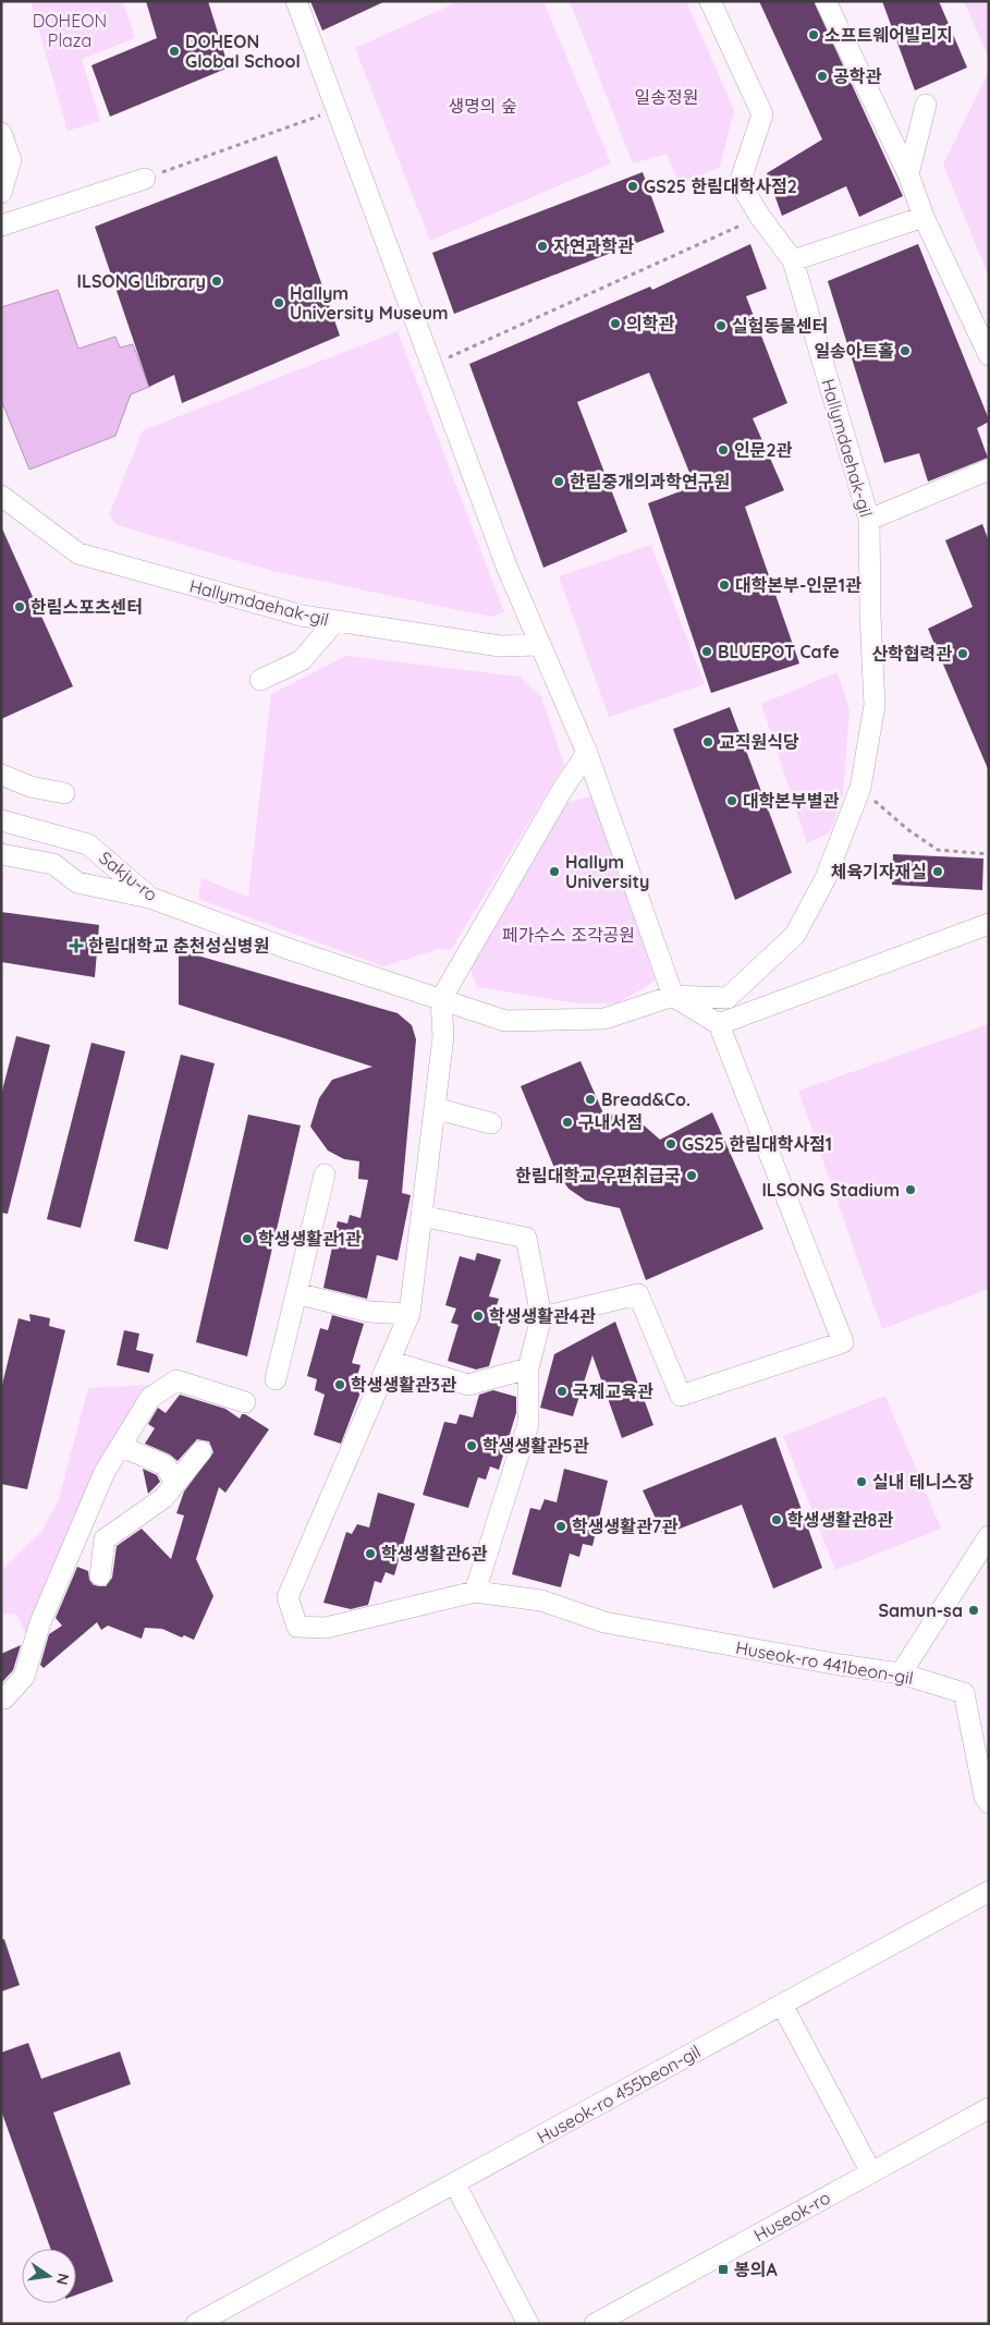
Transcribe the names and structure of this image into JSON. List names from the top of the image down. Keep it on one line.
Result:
{"streets":{"street":["Hallymdaehak-gil","Sakju-ro","Huseok-ro 441beon-gil","Huseok-ro 455beon-gil","Huseok-ro"]},"crossings":[["Hallymdaehak-gil","Sakju-ro"]],"parks":["DOHEON Plaza","일송정원","생명의 숲","페가수스 조각공원"],"places":{"other":["소프트웨어빌리지","DOHEON Global School","공학관","GS25 한림대학사점2","자연과학관","ILSONG Library","Hallym University Museum","의학관","실험동물센터","일송아트홀","인문2관","한림중개의과학연구원","대학본부-인문1관","한림스포츠센터","BLUEPOT Cafe","산학협력관","교직원식당","대학본부별관","Hallym University","체육기자재실","Bread&Co.","구내서점","GS25 한림대학사점1","한림대학교 우편취급국","ILSONG Stadium","학생생활관1관","학생생활관4관","학생생활관3관","국제교육관","학생생활관5관","실내 테니스장","학생생활관8관","학생생활관7관","학생생활관6관","Samun-sa"],"health":["한림대학교 춘천성심병원"],"transit":["봉의A"]},"north":"right"}
